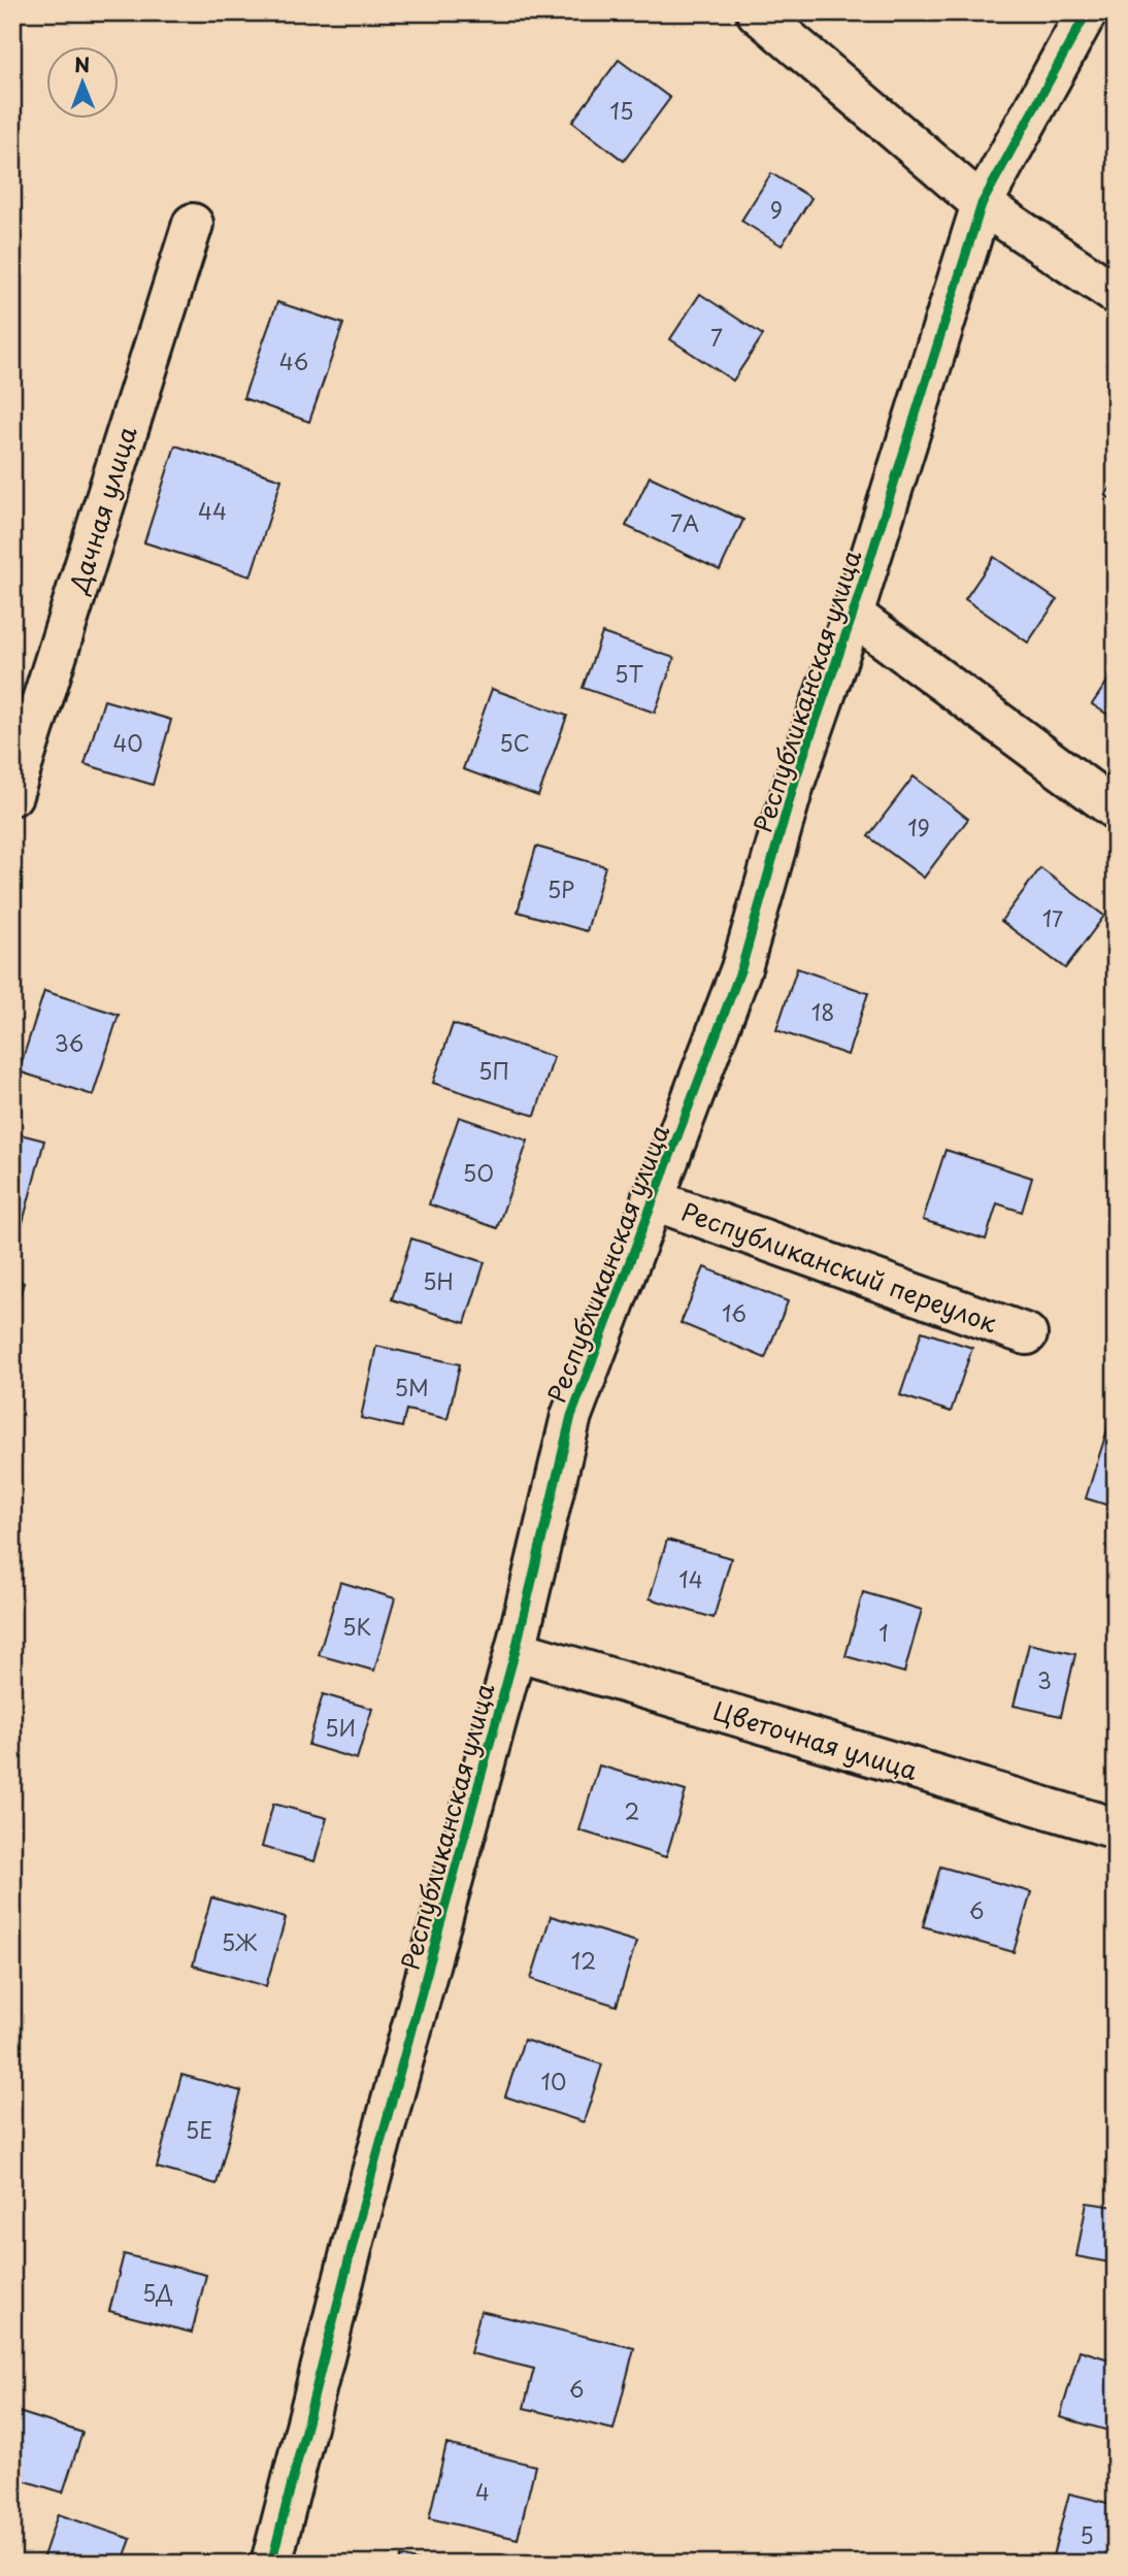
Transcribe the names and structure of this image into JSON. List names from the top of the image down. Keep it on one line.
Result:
{"streets":{"street":["Дачная улица","Республиканская улица","Республиканский переулок","Цветочная улица"]},"crossings":[["Республиканская улица","Республиканский переулок"],["Республиканская улица","Цветочная улица"]],"house_numbers":["15","9","7","46","44","7А","5Т","40","5С","19","5Р","17","18","36","5П","5О","5Н","16","5М","14","5К","1","3","5И","2","6","5Ж","12","10","5Е","5Д","6","4","5"],"north":"top"}
